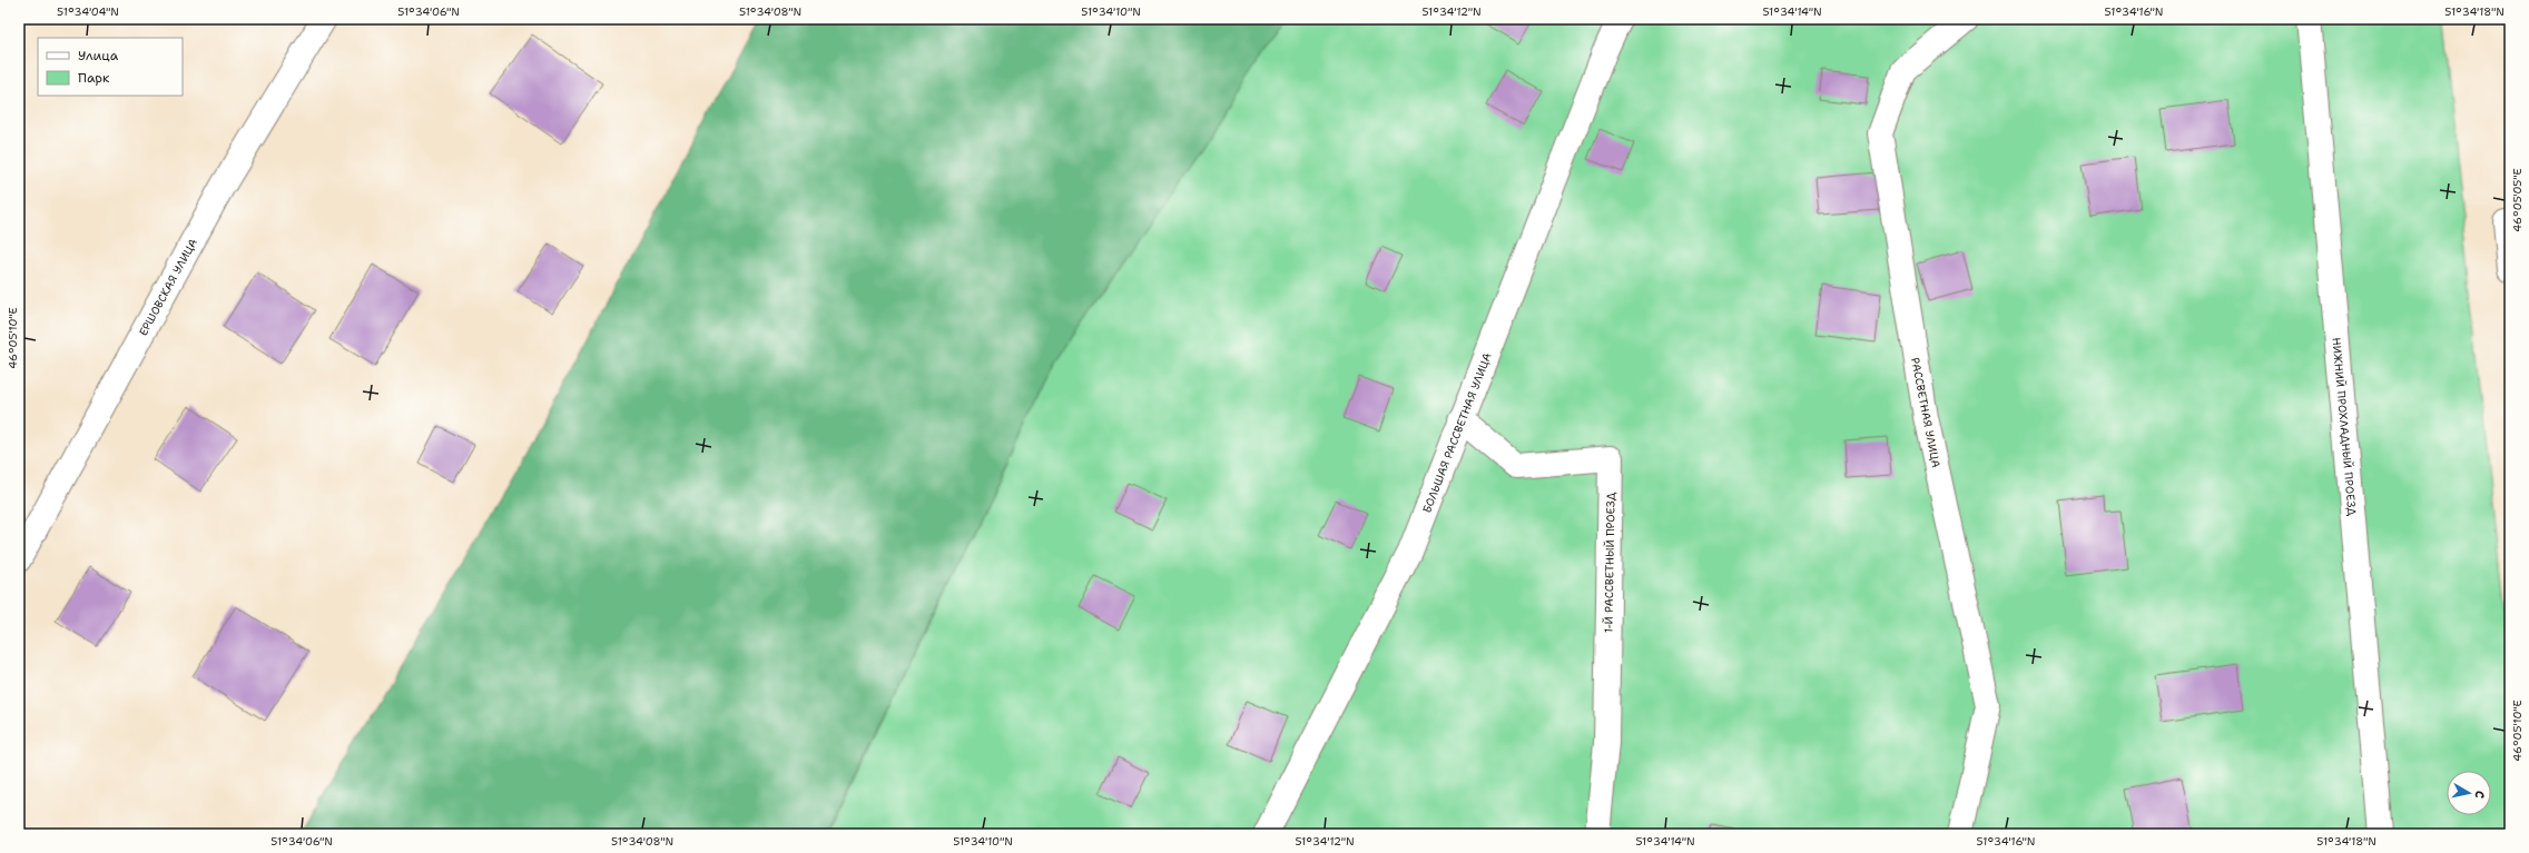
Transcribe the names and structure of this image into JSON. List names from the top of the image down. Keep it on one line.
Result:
{"streets":{"street":["ЕРШОВСКАЯ УЛИЦА","РАССВЕТНАЯ УЛИЦА","НИЖНИЙ ПРОХЛАДНЫЙ ПРОЕЗД","БОЛЬШАЯ РАССВЕТНАЯ УЛИЦА","1-Й РАССВЕТНЫЙ ПРОЕЗД"]},"crossings":[["БОЛЬШАЯ РАССВЕТНАЯ УЛИЦА","1-Й РАССВЕТНЫЙ ПРОЕЗД"]],"legend":["Улица","Парк"],"north":"right","coordinates":["51°34'04\"N","51°34'06\"N","51°34'08\"N","51°34'10\"N","51°34'12\"N","51°34'14\"N","51°34'16\"N","51°34'18\"N","46°05'05\"E","46°05'10\"E"]}
